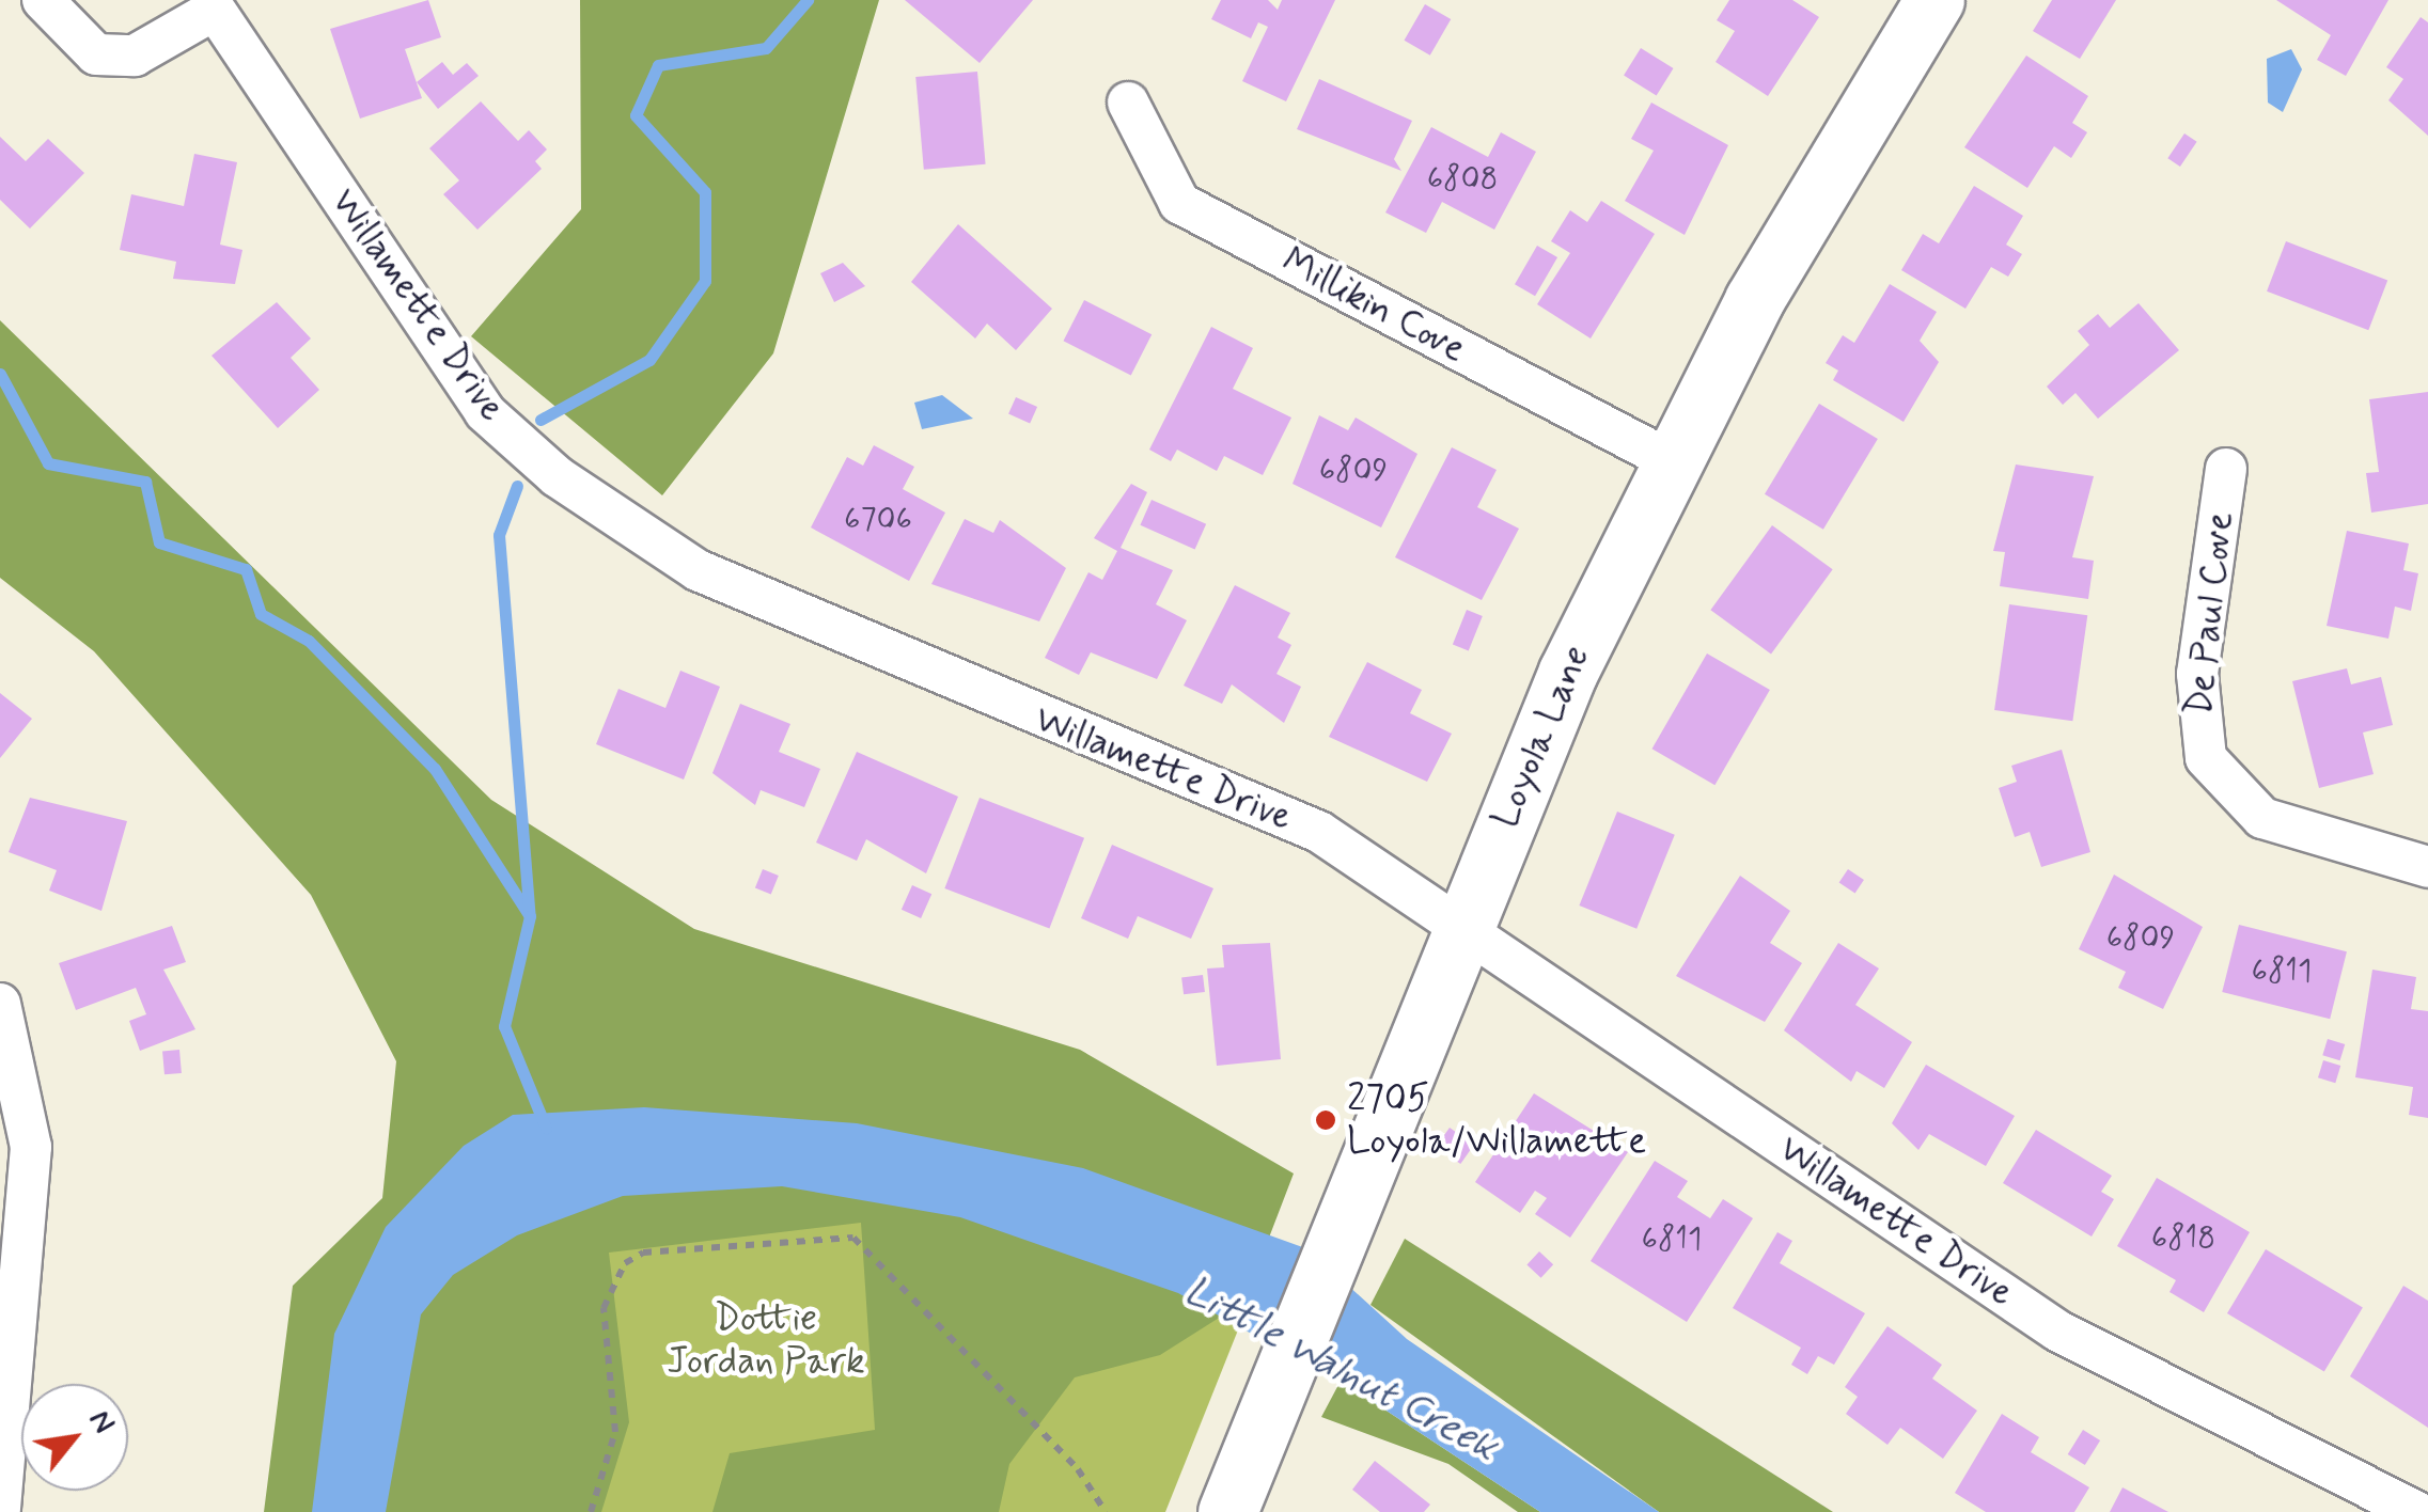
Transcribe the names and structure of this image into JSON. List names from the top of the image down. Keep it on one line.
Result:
{"streets":{"street":["Willamette Drive","Millikin Cove","De Paul Cove","Loyola Lane"]},"crossings":[["Willamette Drive","Loyola Lane"],["Millikin Cove","Loyola Lane"]],"water":["Little Walnut Creek"],"parks":["Dottie Jordan Park"],"places":["2705 Loyola/Willamette"],"house_numbers":["6808","6809","6706","6809","6811","6818","6811"],"north":"top right"}
